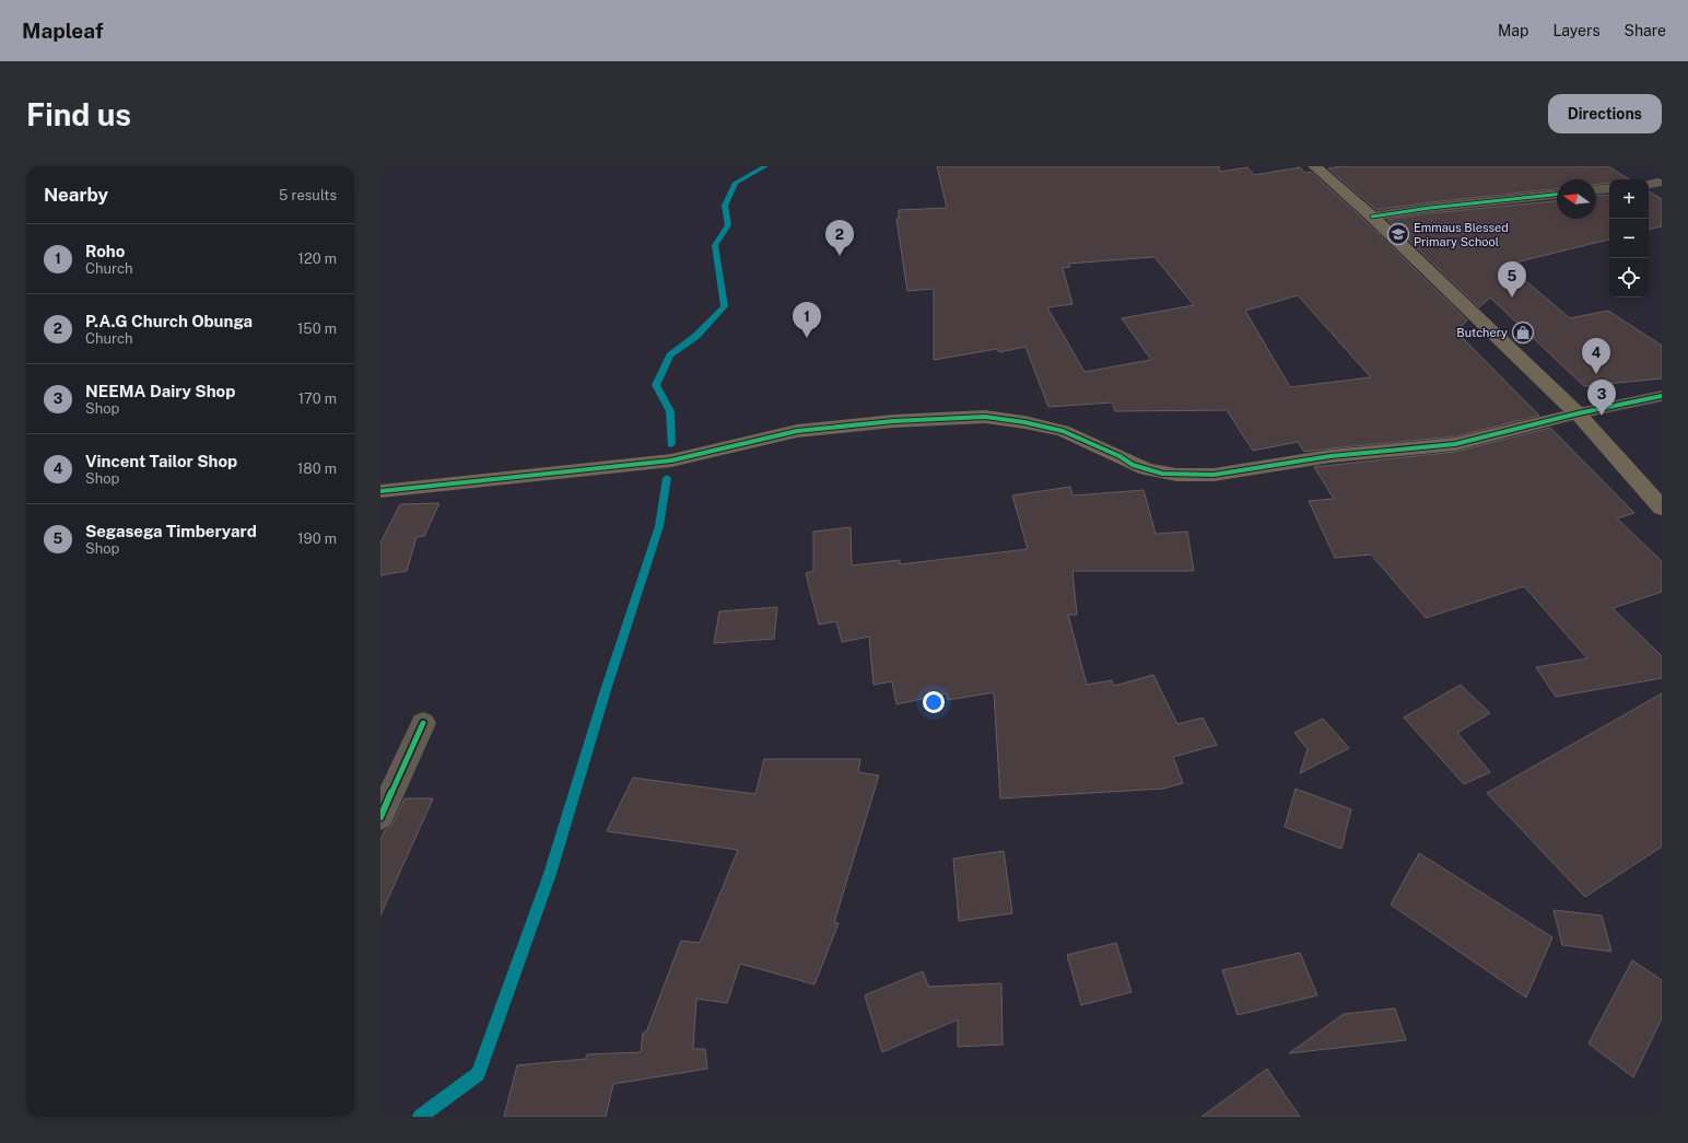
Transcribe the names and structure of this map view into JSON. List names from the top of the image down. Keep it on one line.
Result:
{"places":{"school or university":["Emmaus Blessed Primary School"],"shop":["Butchery"]},"north":"left","page":{"header":"Mapleaf","nav":["Map","Layers","Share"],"buttons":"Directions","title":"Find us","heading":["Nearby","5 results"],"map_buttons":["+","−"],"pins":["2","5","1","4","3"],"list":[{"mark":"1","name":"Roho","note":"Church","value":"120 m"},{"mark":"2","name":"P.A.G Church Obunga","note":"Church","value":"150 m"},{"mark":"3","name":"NEEMA Dairy Shop","note":"Shop","value":"170 m"},{"mark":"4","name":"Vincent Tailor Shop","note":"Shop","value":"180 m"},{"mark":"5","name":"Segasega Timberyard","note":"Shop","value":"190 m"}]}}
